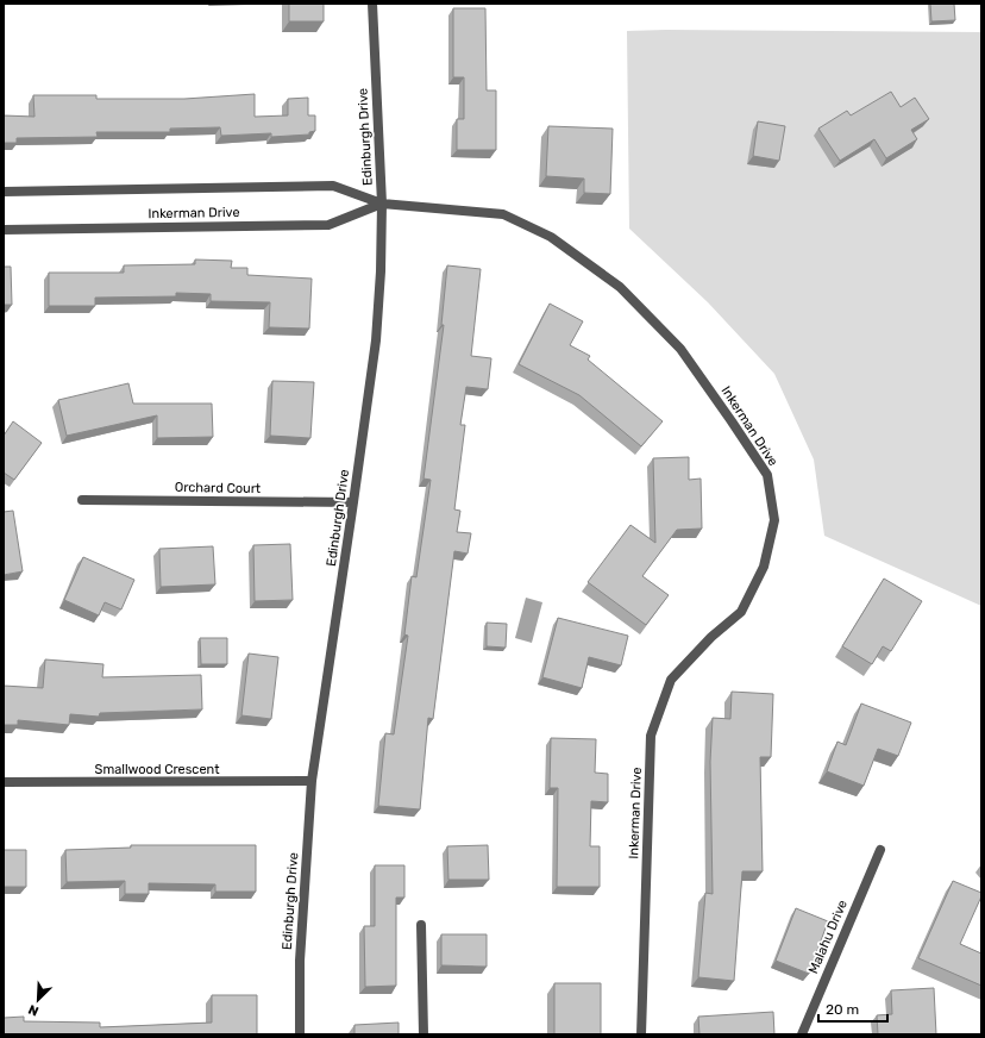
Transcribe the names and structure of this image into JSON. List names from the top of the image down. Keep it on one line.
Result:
{"streets":{"street":["Edinburgh Drive","Inkerman Drive","Orchard Court","Smallwood Crescent","Malahu Drive"]},"crossings":[["Edinburgh Drive","Inkerman Drive"],["Edinburgh Drive","Orchard Court"],["Edinburgh Drive","Smallwood Crescent"]],"scale_bar":"20 m","north":"bottom left"}
